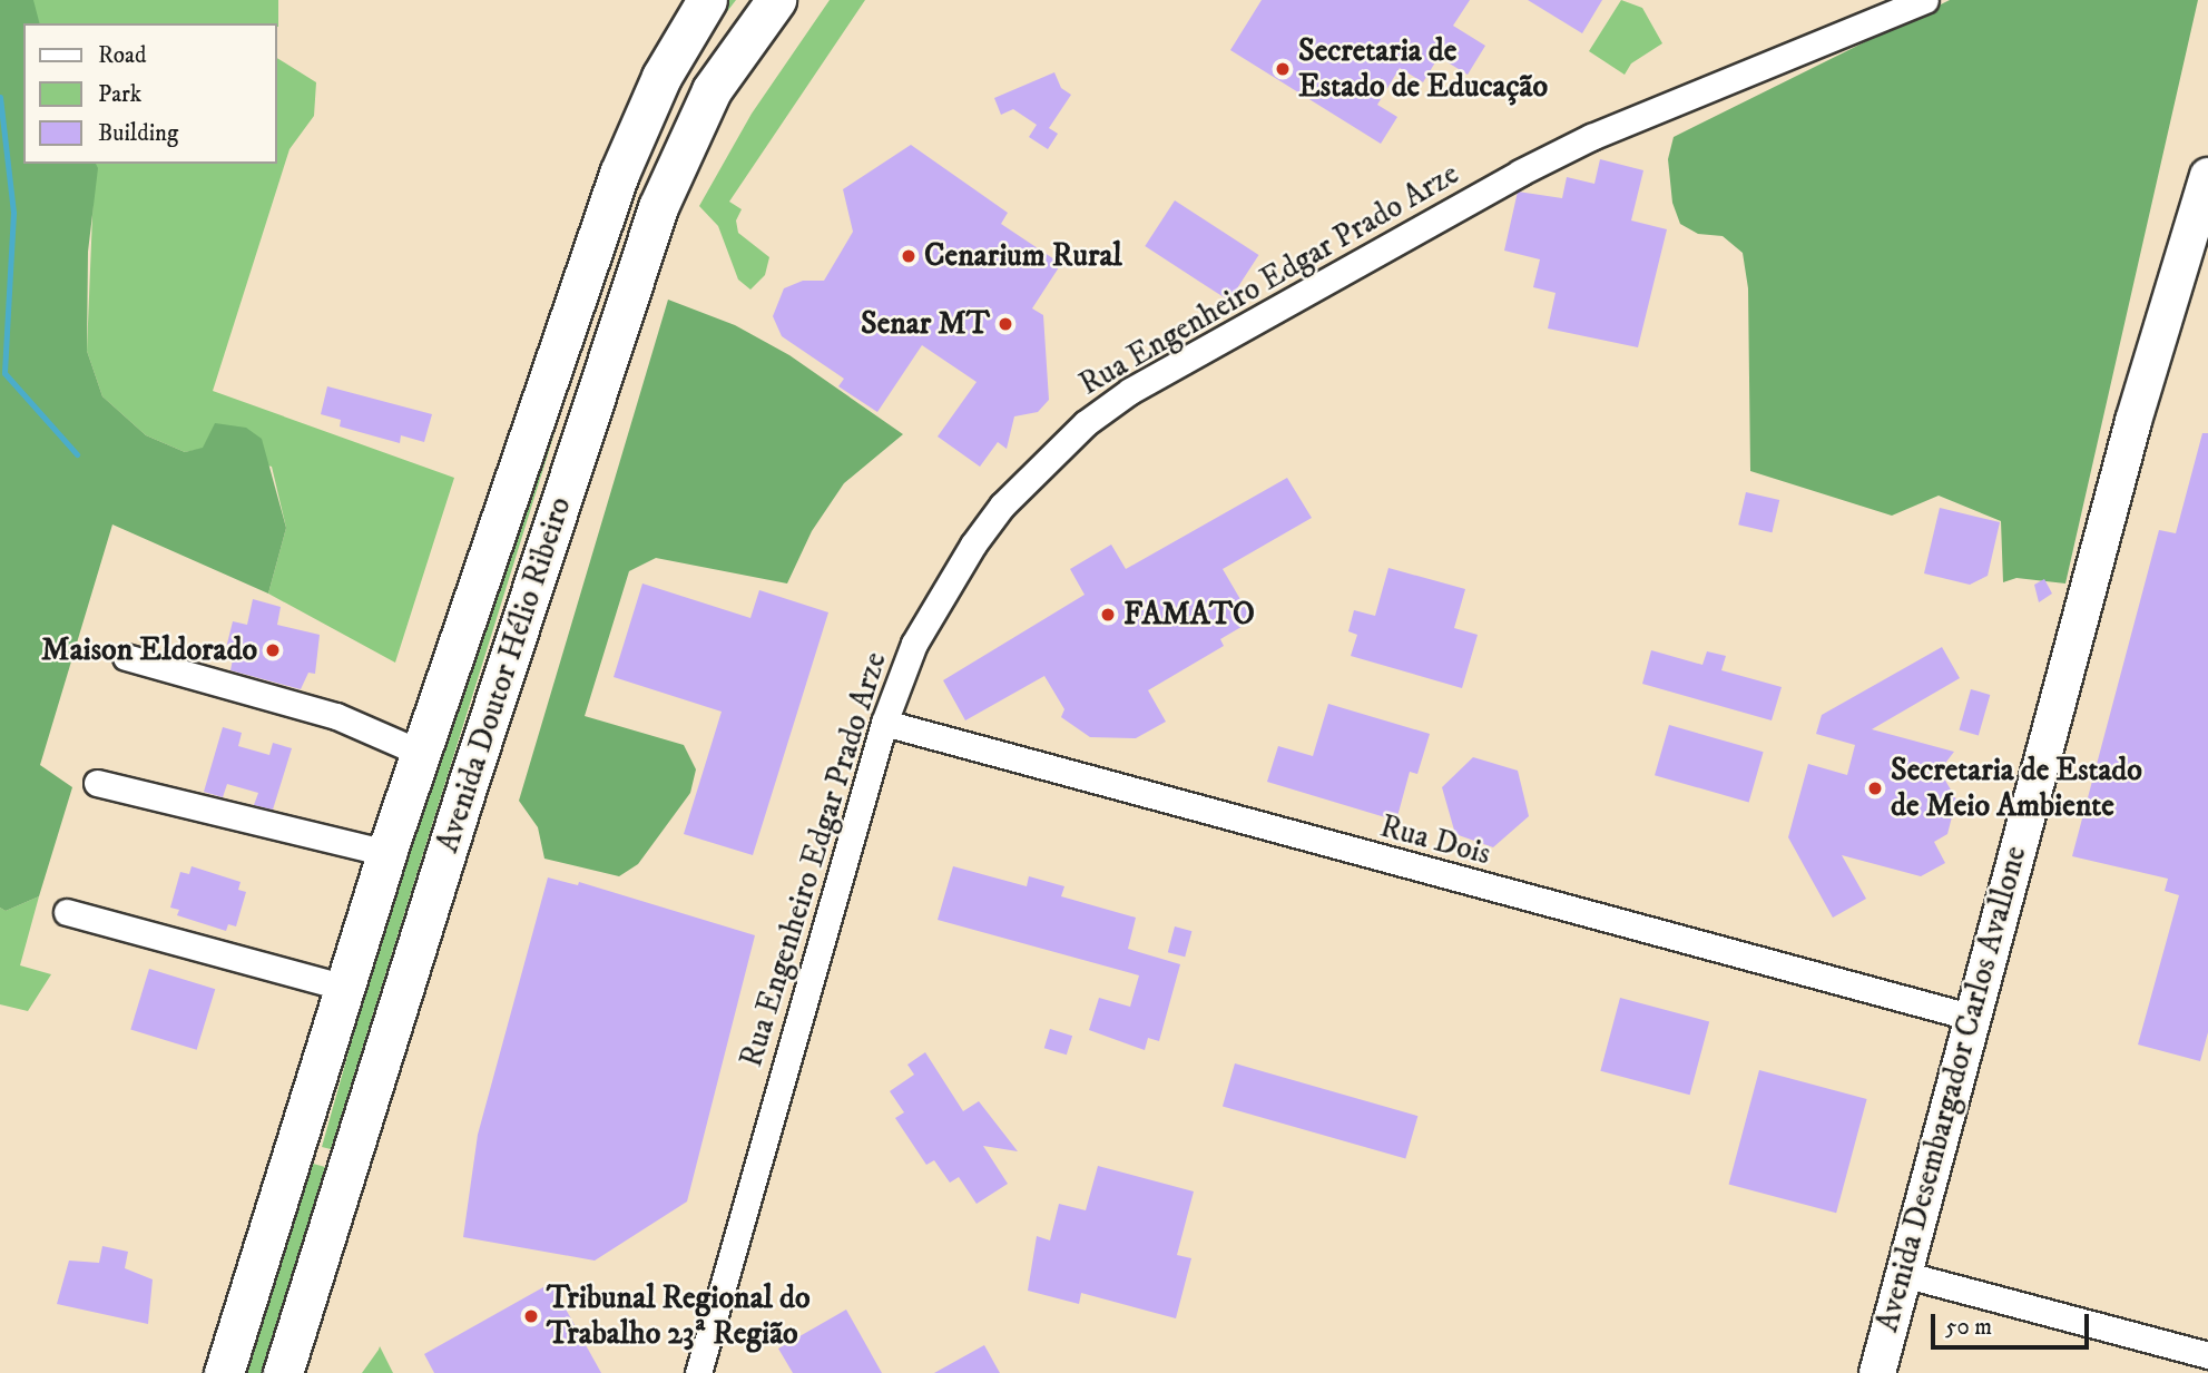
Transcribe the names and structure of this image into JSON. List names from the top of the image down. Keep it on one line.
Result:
{"streets":{"main road":["Avenida Doutor Hélio Ribeiro"],"street":["Rua Engenheiro Edgar Prado Arze","Rua Dois","Avenida Desembargador Carlos Avallone"]},"crossings":[["Rua Engenheiro Edgar Prado Arze","Rua Dois"],["Rua Dois","Avenida Desembargador Carlos Avallone"]],"places":["Secretaria de Estado de Educação","Cenarium Rural","Senar MT","FAMATO","Maison Eldorado","Secretaria de Estado de Meio Ambiente","Tribunal Regional do Trabalho 23ª Região"],"legend":["Road","Park","Building"],"scale_bar":"50 m"}
